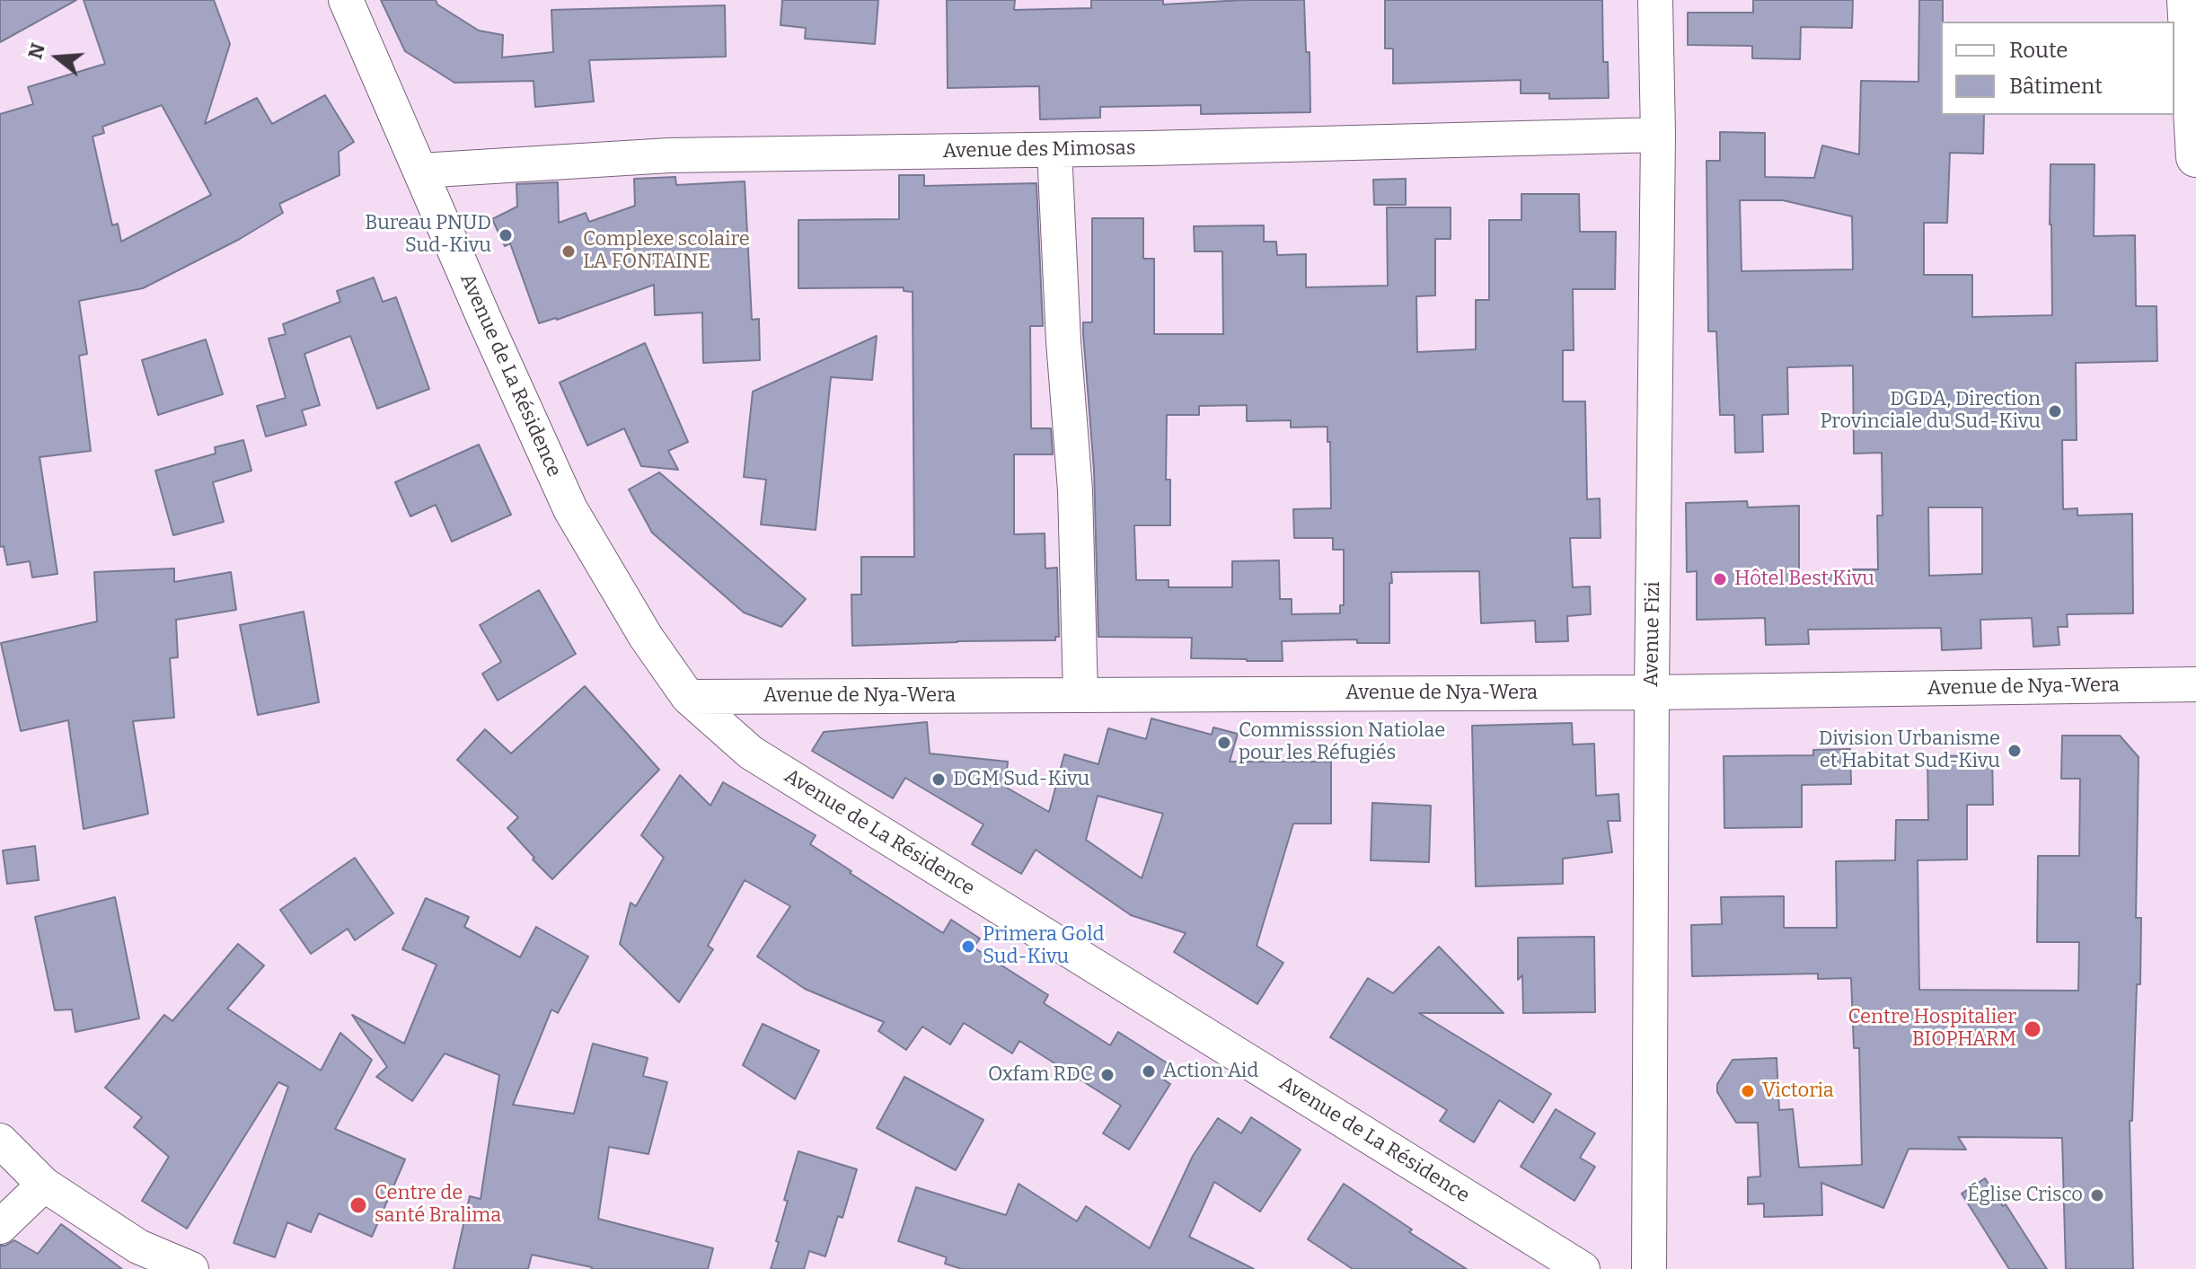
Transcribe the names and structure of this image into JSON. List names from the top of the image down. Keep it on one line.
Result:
{"streets":{"street":["Avenue des Mimosas","Avenue de La Résidence","Avenue Fizi","Avenue de Nya-Wera"]},"crossings":[["Avenue des Mimosas","Avenue de La Résidence"],["Avenue des Mimosas","Avenue Fizi"],["Avenue de La Résidence","Avenue de Nya-Wera"],["Avenue Fizi","Avenue de Nya-Wera"]],"places":["Bureau PNUD Sud-Kivu","Complexe scolaire LA FONTAINE","DGDA, Direction Provinciale du Sud-Kivu","Hôtel Best Kivu","Commisssion Natiolae pour les Réfugiés","Division Urbanisme et Habitat Sud-Kivu","DGM Sud-Kivu","Primera Gold Sud-Kivu","Centre Hospitalier BIOPHARM","Action Aid","Oxfam RDC","Victoria","Église Crisco","Centre de santé Bralima"],"legend":["Route","Bâtiment"],"north":"left"}
